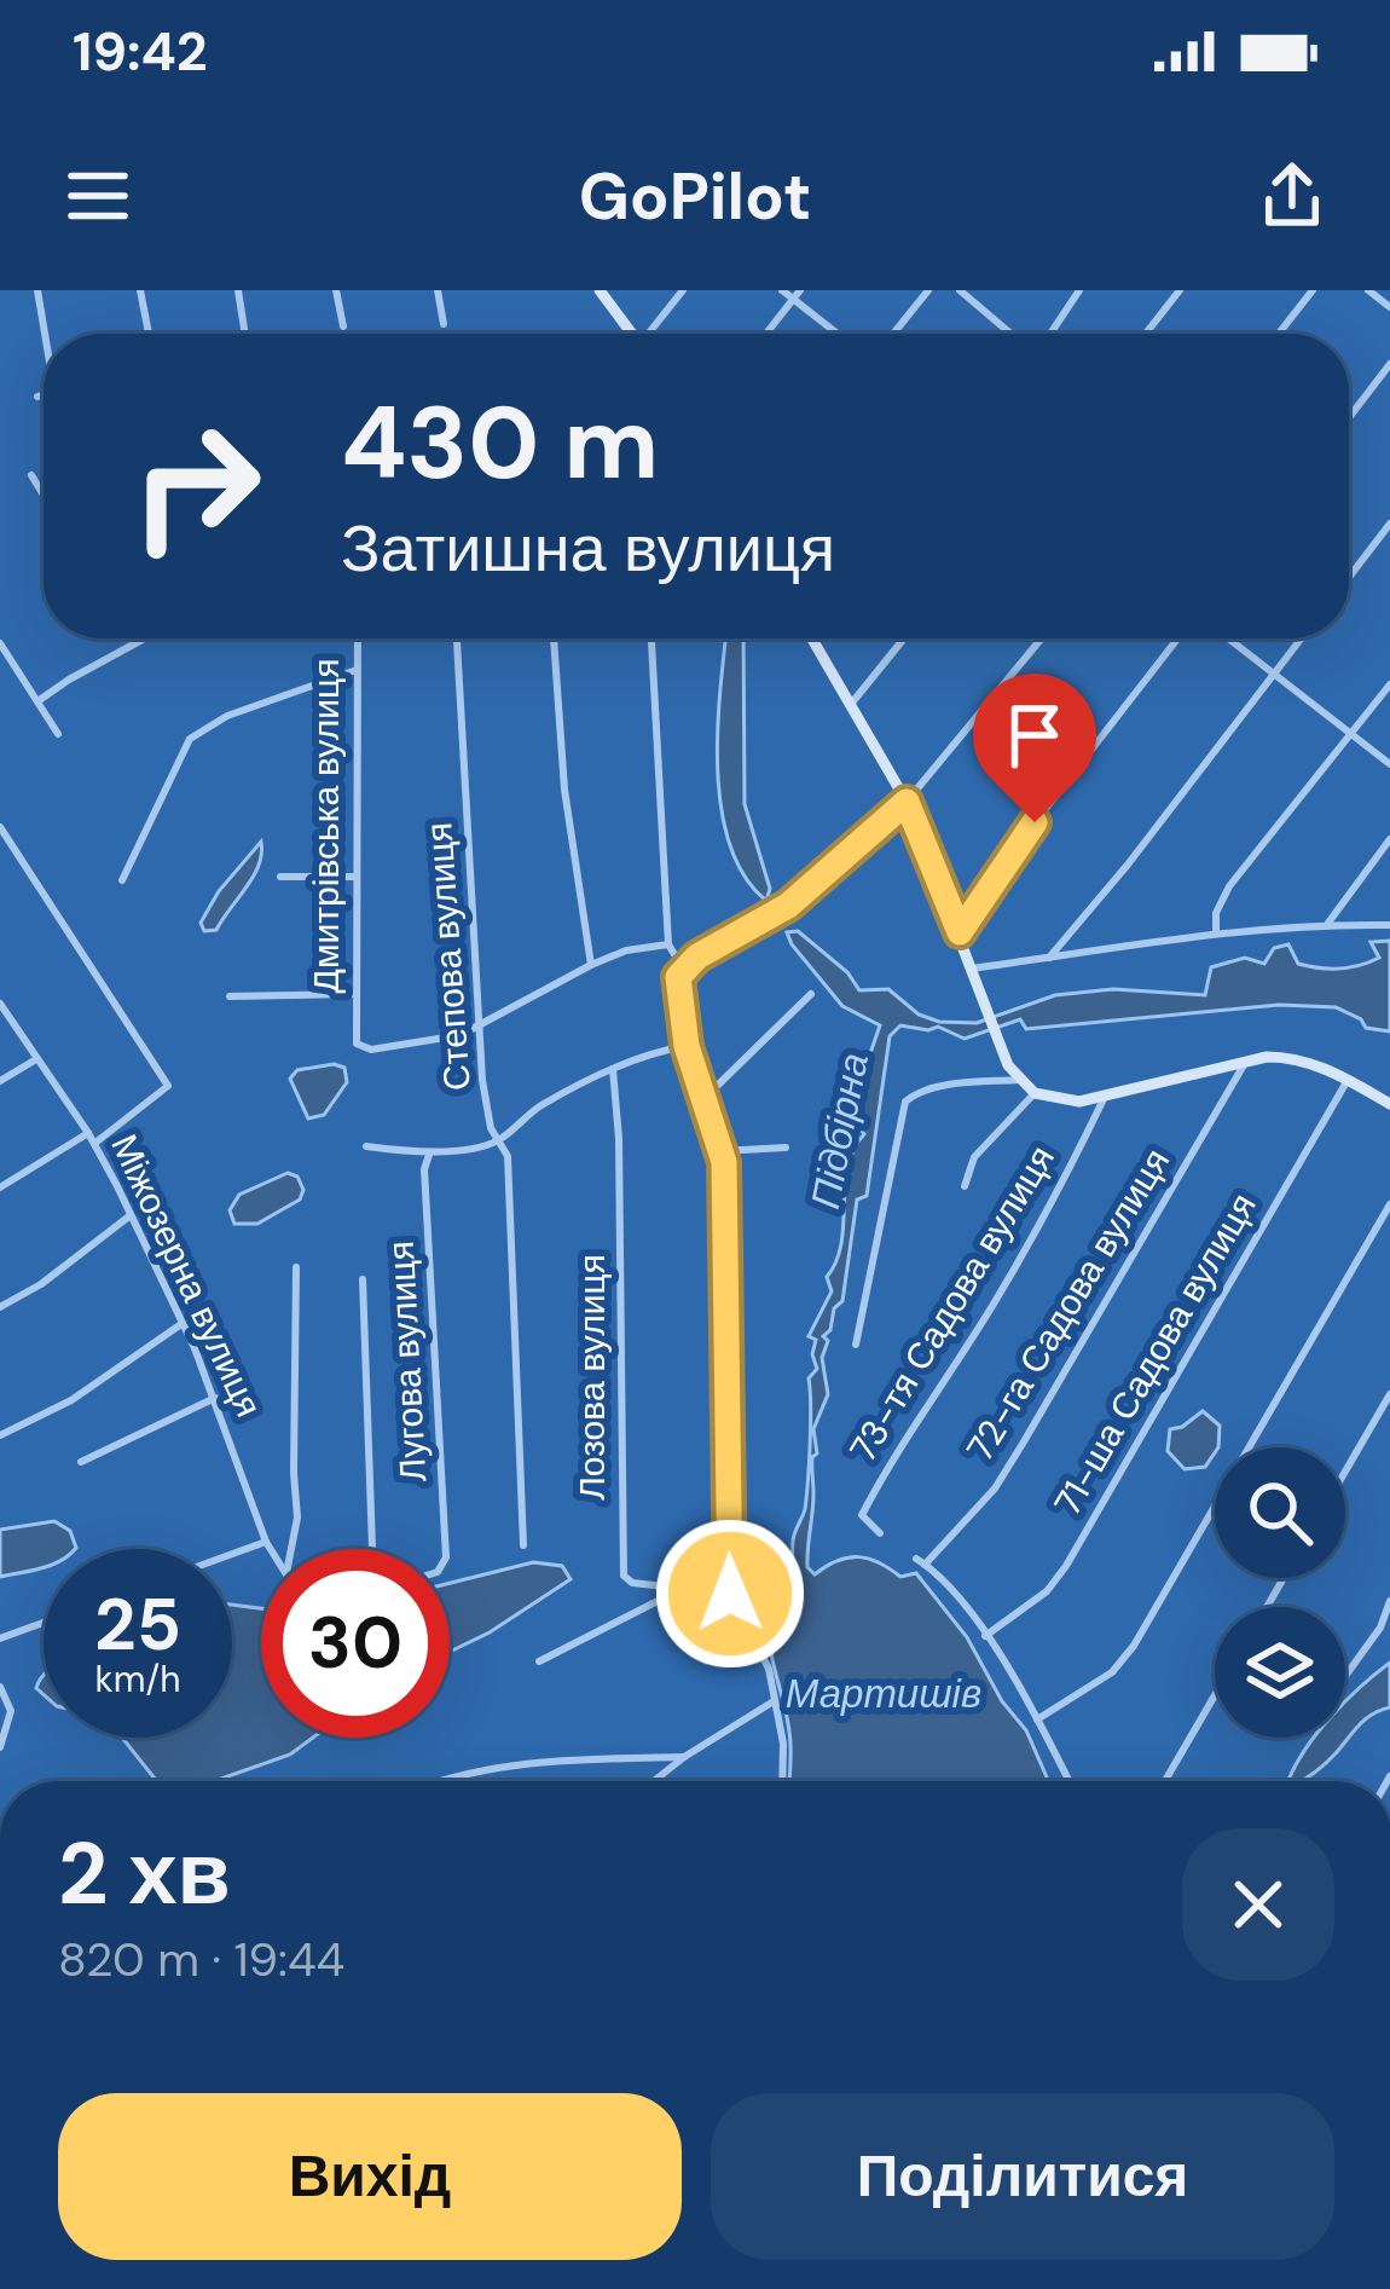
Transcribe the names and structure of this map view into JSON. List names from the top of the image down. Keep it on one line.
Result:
{"streets":{"street":["Дмитрівська вулиця","Степова вулиця","Міжозерна вулиця","73-тя Садова вулиця","72-га Садова вулиця","71-ша Садова вулиця","Лугова вулиця","Лозова вулиця"]},"crossings":[["Дмитрівська вулиця","Степова вулиця"],["72-га Садова вулиця","71-ша Садова вулиця"]],"water":["Підбірна","Мартишів"],"page":{"status":"19:42","header":"GoPilot","turn":["430 m","Затишна вулиця"],"speed":"25 km/h","limit":"30","heading":["2 хв","820 m · 19:44"],"buttons":["Вихід","Поділитися"]}}
